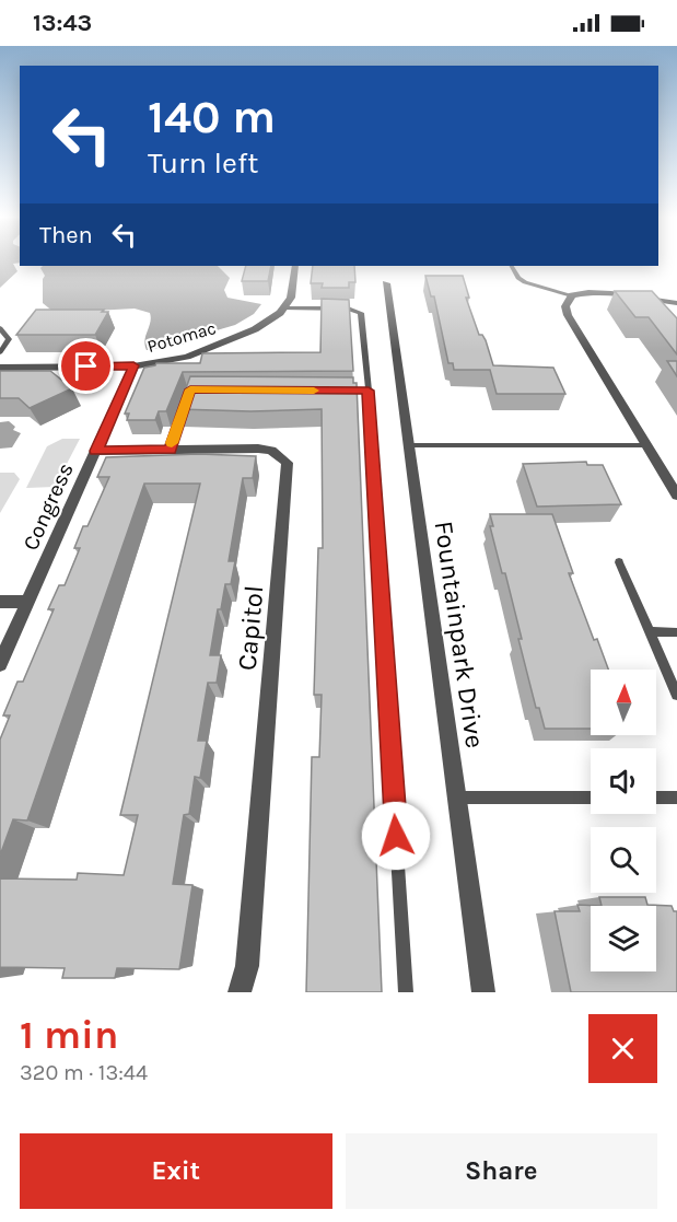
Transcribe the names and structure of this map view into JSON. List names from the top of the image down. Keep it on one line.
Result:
{"streets":{"street":["Potomac","Congress","Capitol","Fountainpark Drive"]},"crossings":[["Potomac","Congress"],["Congress","Capitol"]],"north":"top","page":{"status":"13:43","turn":["140 m","Turn left"],"then":"Then","heading":["1 min","320 m · 13:44"],"buttons":["Exit","Share"]}}
